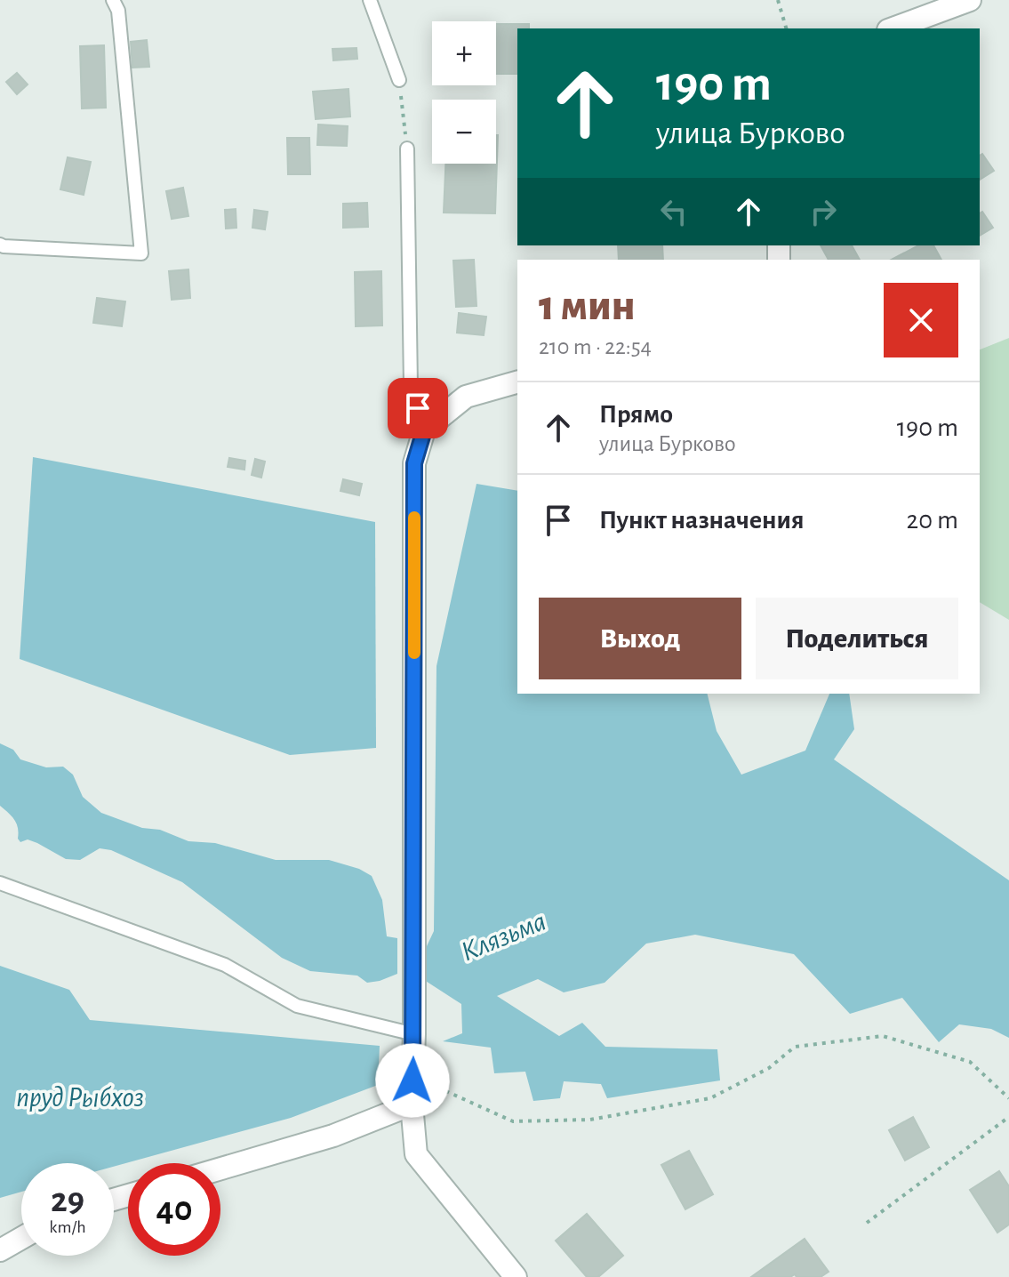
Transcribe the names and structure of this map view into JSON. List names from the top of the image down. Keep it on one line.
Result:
{"water":["Клязьма","пруд Рыбхоз"],"page":{"map_buttons":["+","−"],"turn":["190 m","улица Бурково"],"heading":["1 мин","210 m · 22:54"],"list":[{"name":"Прямо","note":"улица Бурково","value":"190 m"},{"name":"Пункт назначения","value":"20 m"}],"buttons":["Выход","Поделиться"],"speed":"29 km/h","limit":"40"}}
